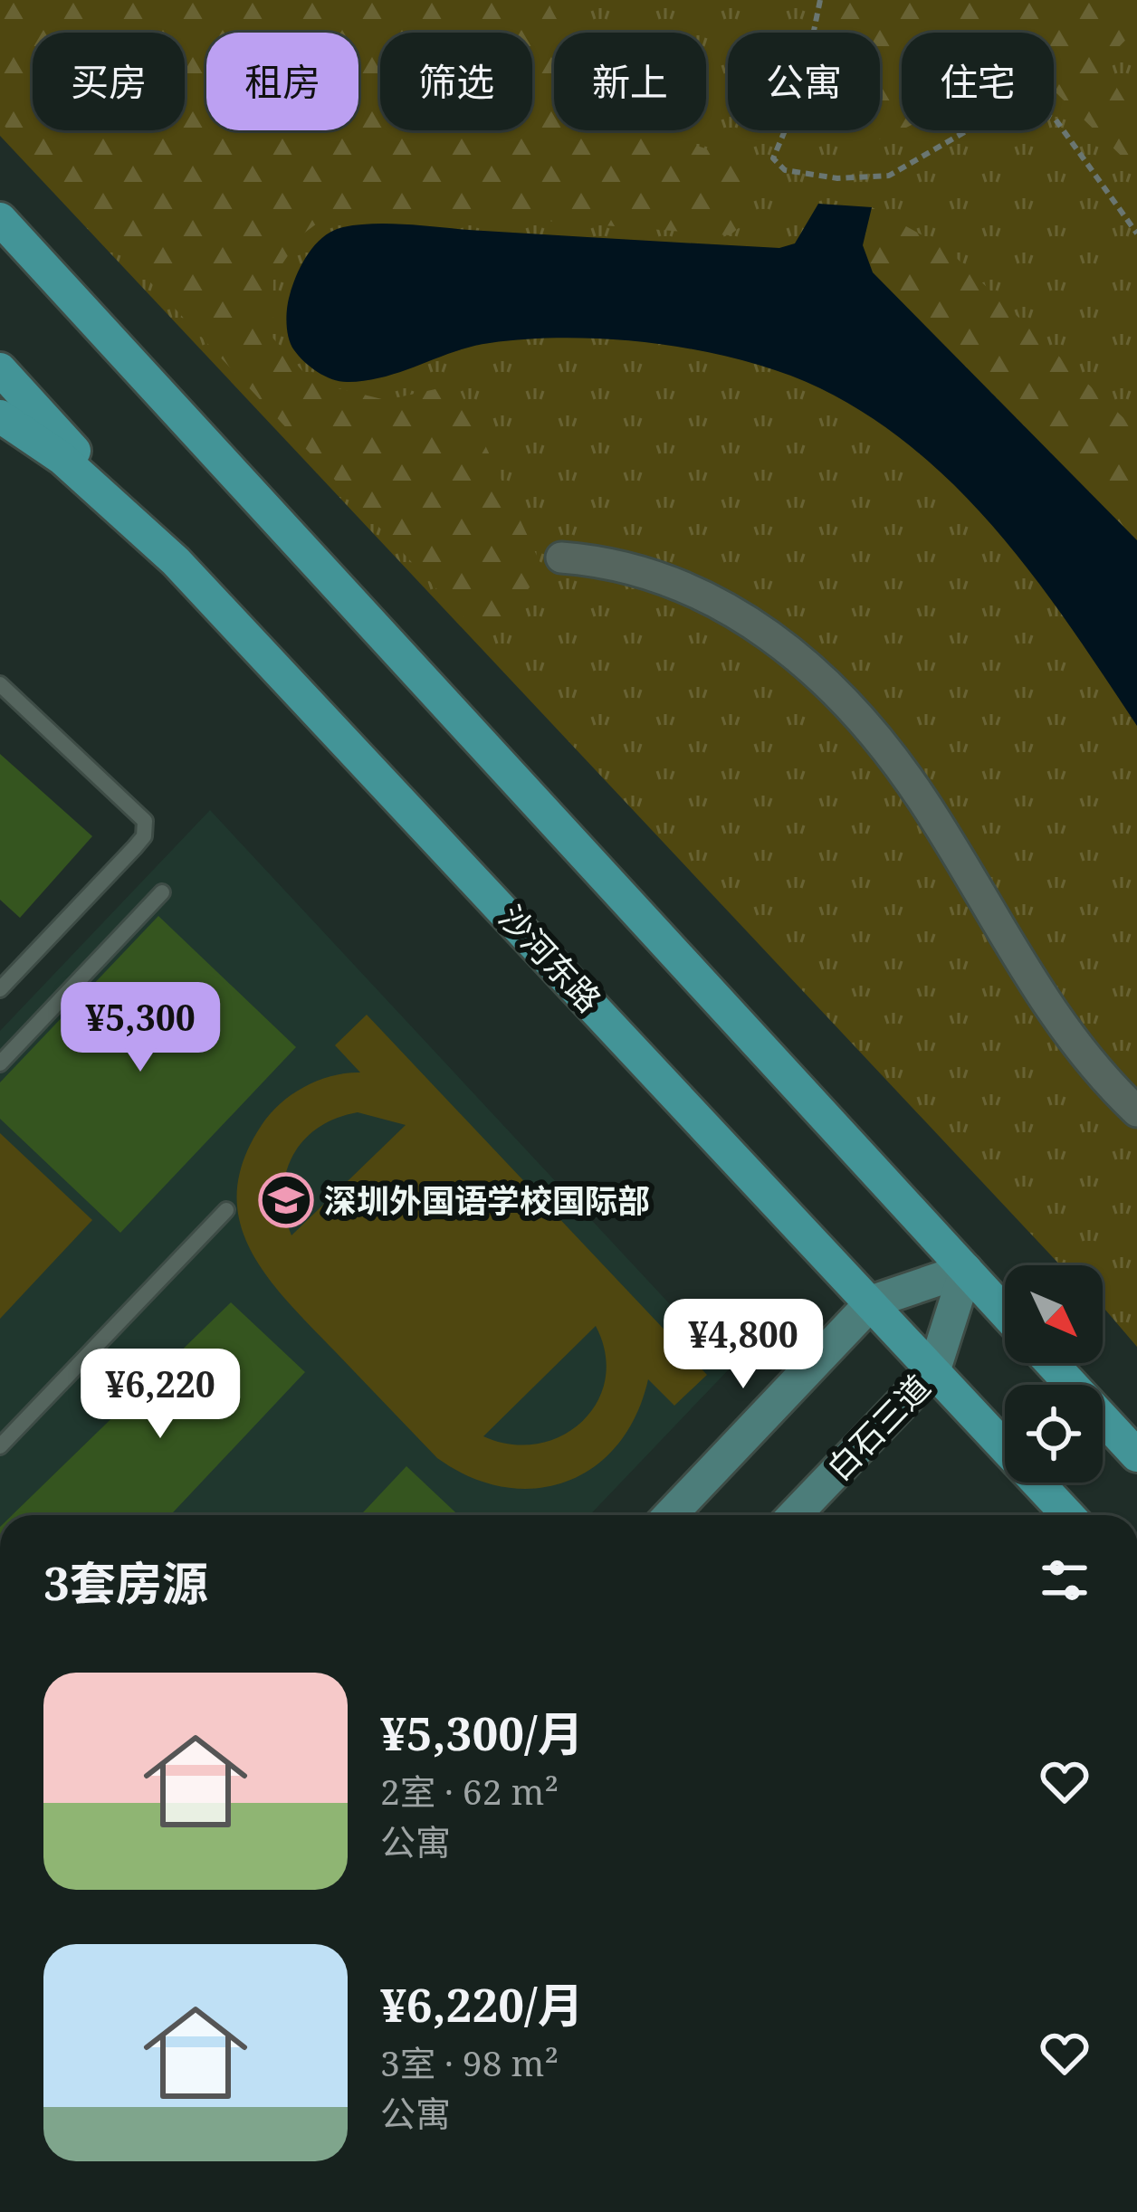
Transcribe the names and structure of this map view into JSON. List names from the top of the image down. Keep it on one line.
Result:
{"streets":{"main road":["沙河东路"],"street":["白石三道"]},"crossings":[["沙河东路","白石三道"]],"places":{"school or university":["深圳外国语学校国际部"]},"north":"bottom right","page":{"chip":["买房","租房","筛选","新上","公寓","住宅"],"price":["¥5,300","¥4,800","¥6,220"],"heading":"3套房源","list":[{"name":"¥5,300/月","note":"2室 · 62 m² · 公寓"},{"name":"¥6,220/月","note":"3室 · 98 m² · 公寓"}]}}
